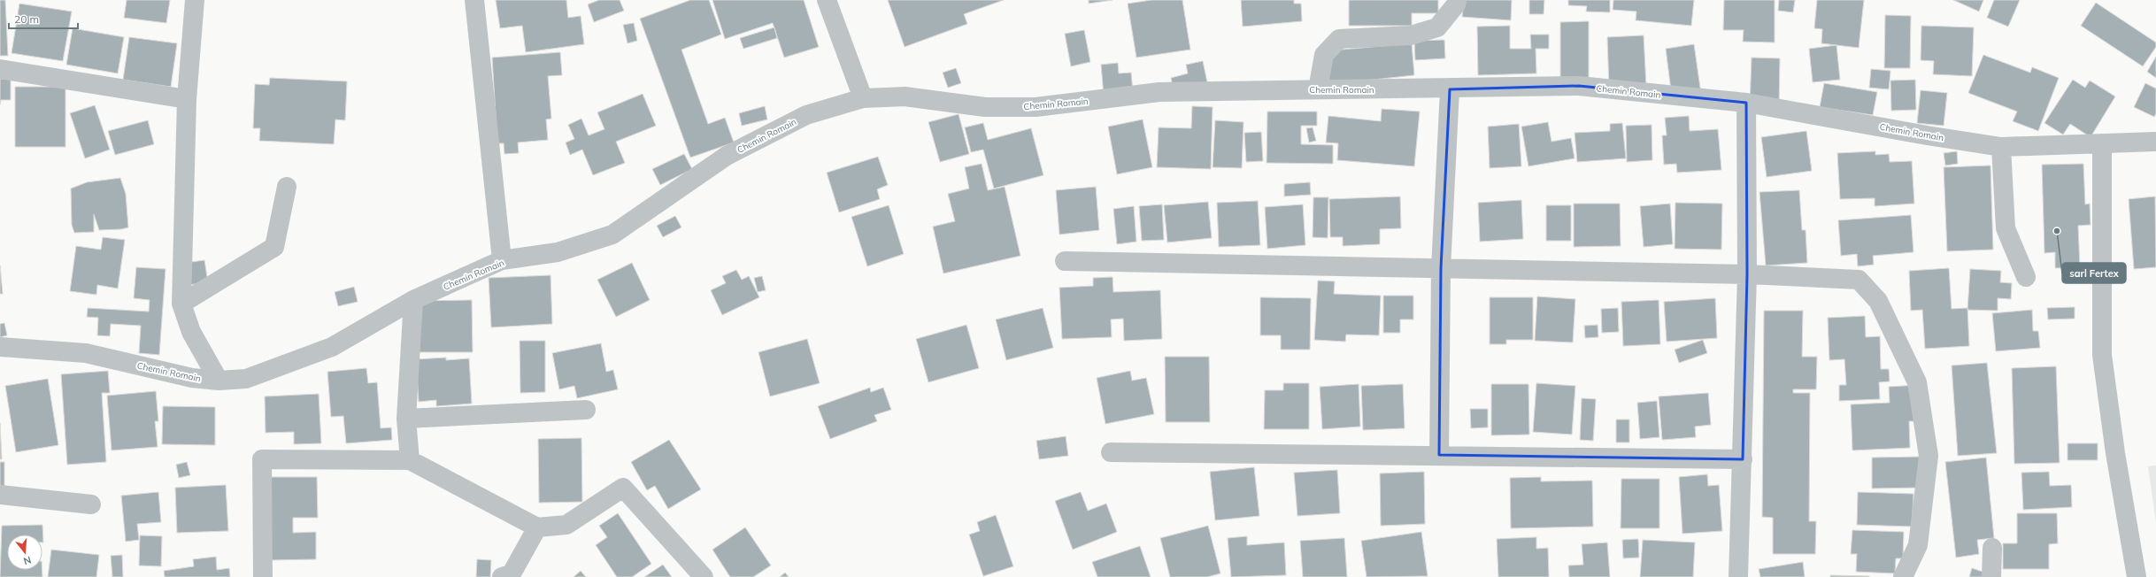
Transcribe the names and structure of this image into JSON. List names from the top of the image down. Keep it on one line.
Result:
{"streets":{"street":["Chemin Romain"]},"places":["sarl Fertex"],"scale_bar":"20 m","north":"bottom"}
